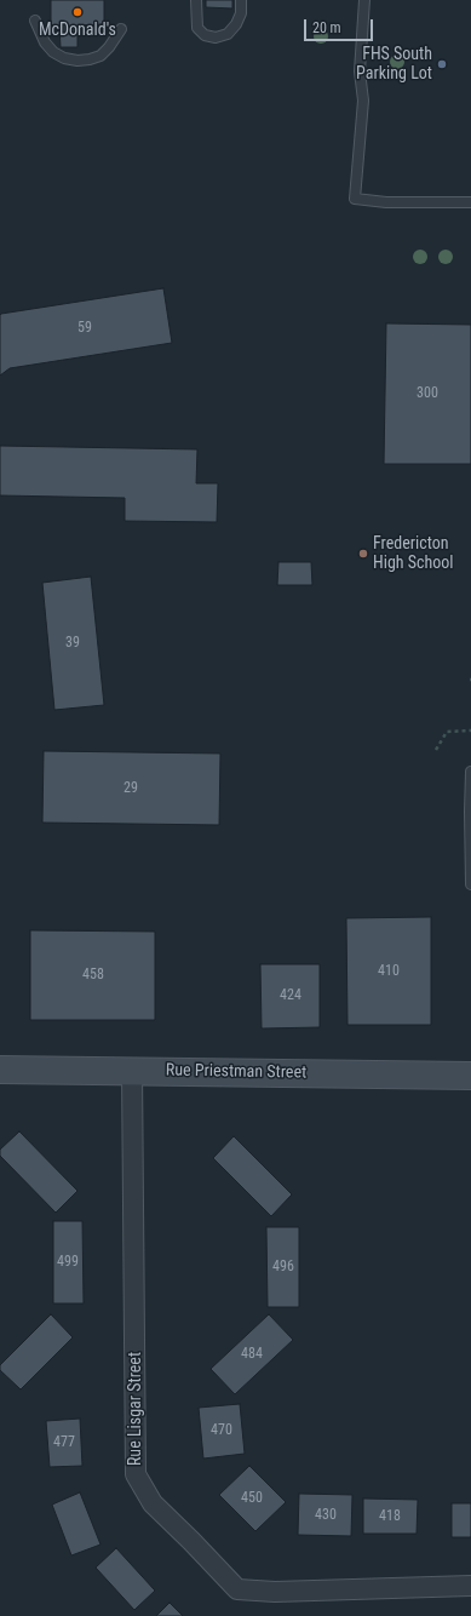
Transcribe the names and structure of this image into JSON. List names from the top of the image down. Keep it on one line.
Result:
{"streets":{"street":["Rue Priestman Street","Rue Lisgar Street"]},"crossings":[["Rue Priestman Street","Rue Lisgar Street"]],"places":["McDonald's","FHS South Parking Lot","Fredericton High School"],"house_numbers":["59","300","39","29","410","458","424","499","496","484","470","477","450","430","418"],"scale_bar":"20 m"}
